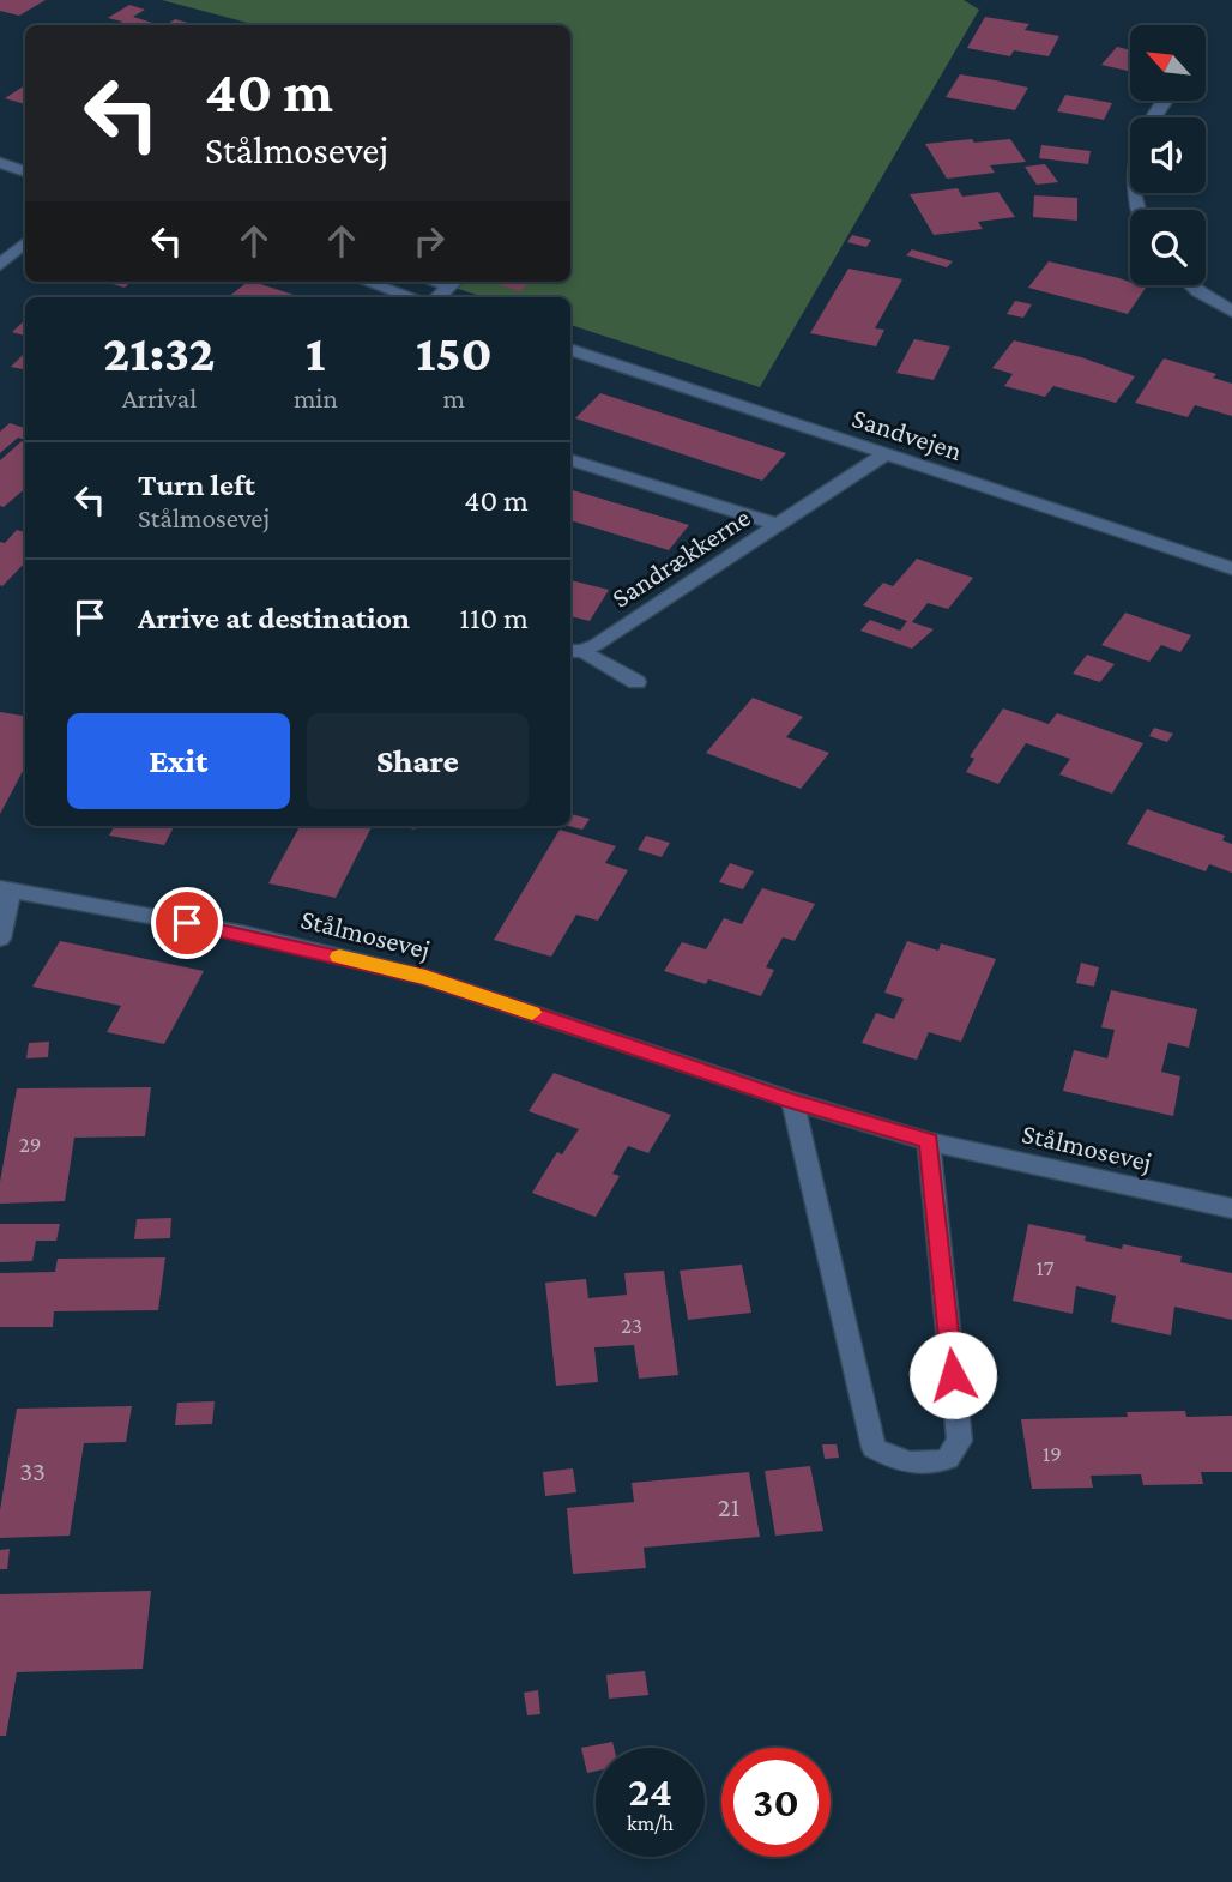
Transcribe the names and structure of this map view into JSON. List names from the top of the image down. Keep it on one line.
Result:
{"streets":{"street":["Sandvejen","Sandrækkerne","Stålmosevej"]},"crossings":[["Sandvejen","Sandrækkerne"]],"house_numbers":["29","17","23","19","33","21"],"north":"top left","page":{"turn":["40 m","Stålmosevej"],"eta":["21:32","Arrival","1","min","150","m"],"list":[{"name":"Turn left","note":"Stålmosevej","value":"40 m"},{"name":"Arrive at destination","value":"110 m"}],"buttons":["Exit","Share"],"speed":"24 km/h","limit":"30"}}
